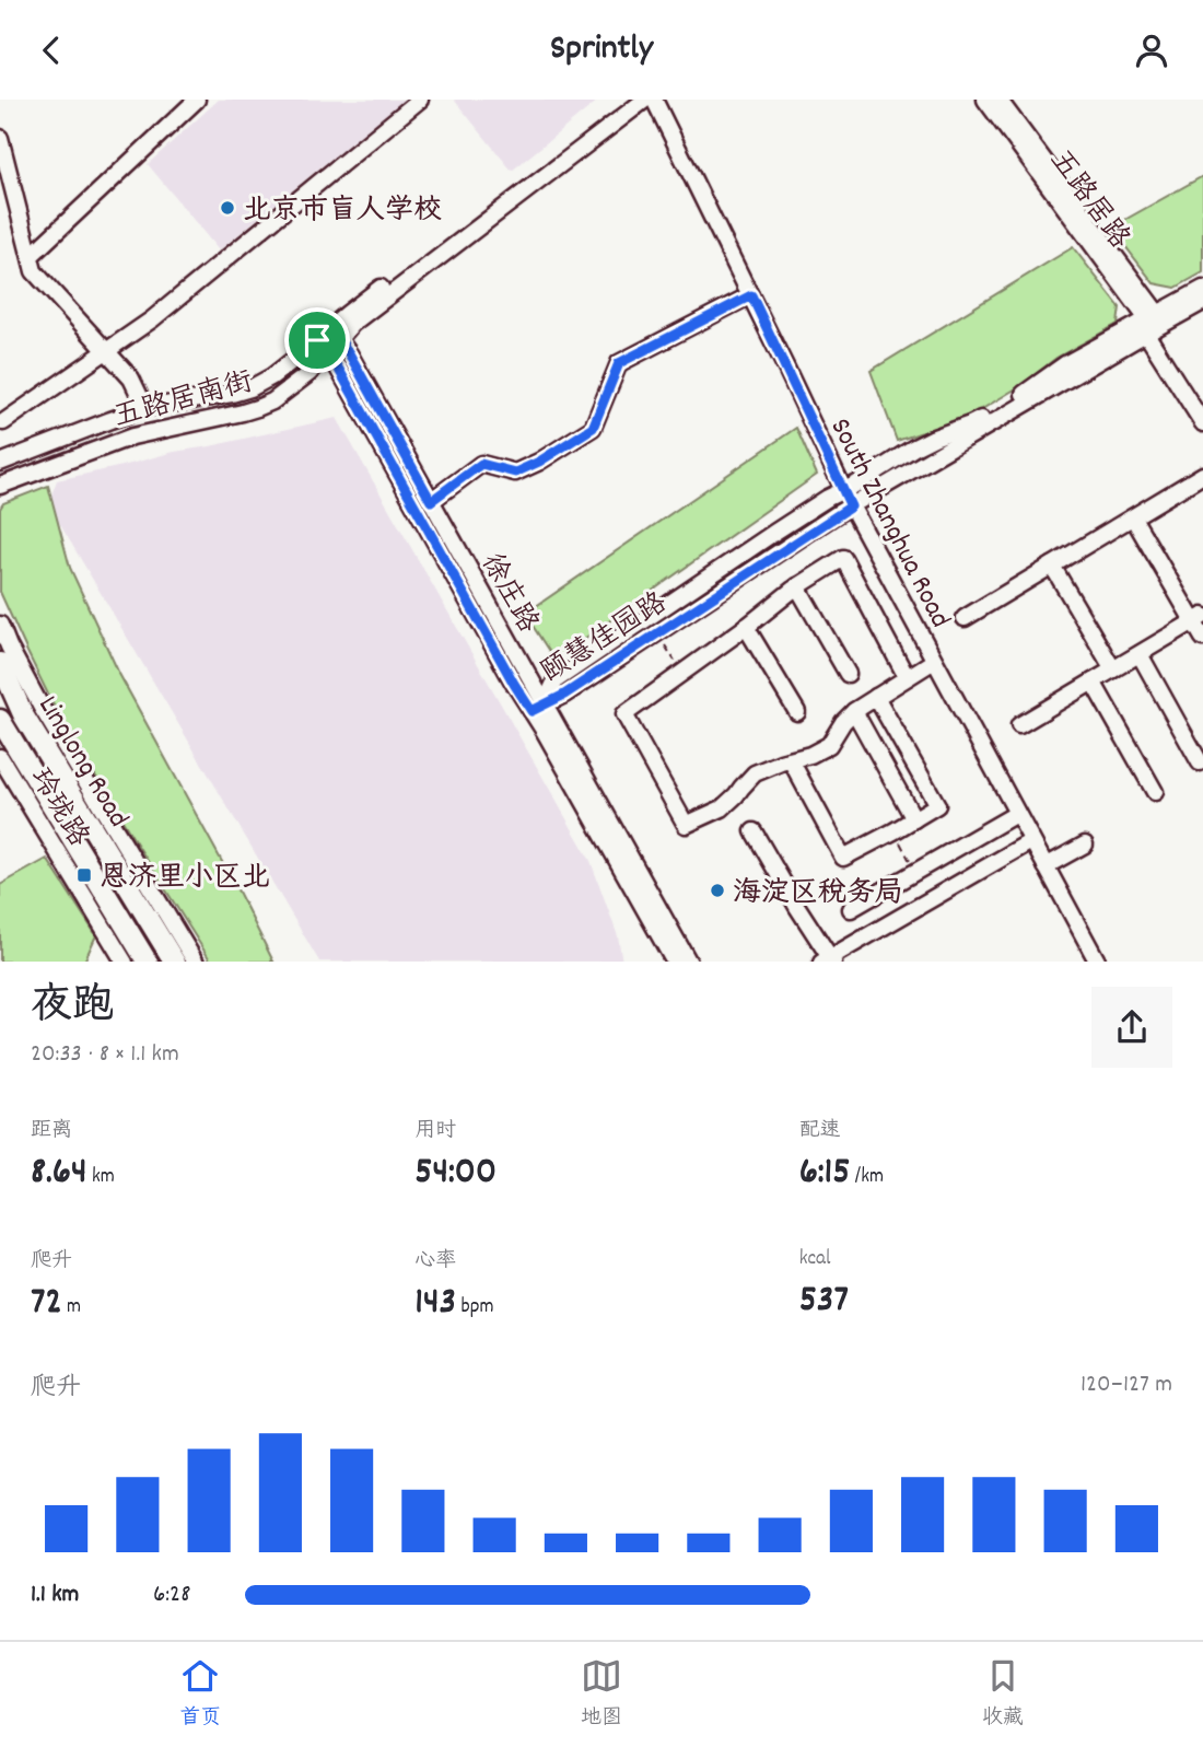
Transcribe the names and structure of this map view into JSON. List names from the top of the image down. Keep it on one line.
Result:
{"streets":{"main road":["Linglong Road"],"street":["五路居路","五路居南街","South Zhanghua Road","徐庄路","颐慧佳园路","玲珑路"]},"crossings":[["五路居路","颐慧佳园路"],["五路居南街","徐庄路"],["South Zhanghua Road","颐慧佳园路"],["徐庄路","颐慧佳园路"],["Linglong Road","玲珑路"]],"places":{"other":["北京市盲人学校","海淀区税务局"],"transit":["恩济里小区北"]},"page":{"header":"Sprintly","heading":["夜跑","20:33 · 8 × 1.1 km"],"stats":[["距离","8.64 km"],["用时","54:00"],["配速","6:15 /km"],["爬升","72 m"],["心率","143 bpm"],["kcal","537"]],"chart":["爬升","120–127 m"],"list":[{"name":"1.1 km","note":"6:28"}],"tabs":["首页","地图","收藏"]}}
